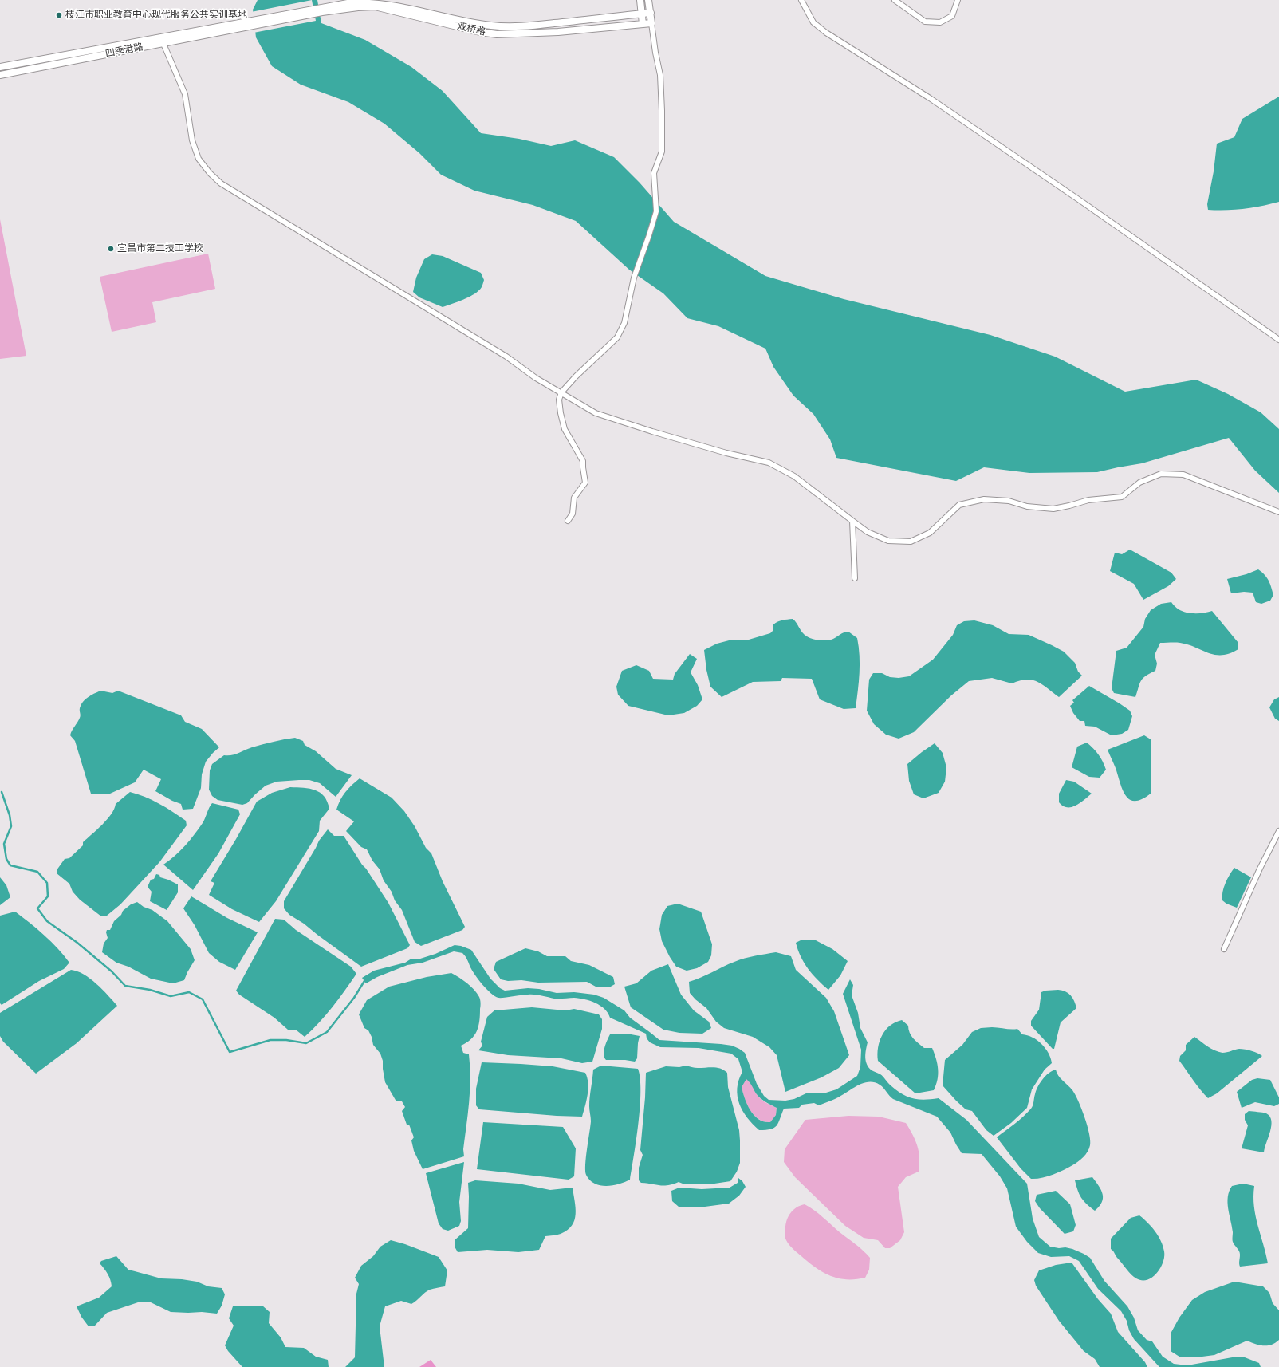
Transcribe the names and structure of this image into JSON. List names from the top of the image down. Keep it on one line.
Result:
{"streets":{"street":["双桥路","四季港路"]},"places":["枝江市职业教育中心现代服务公共实训基地","宜昌市第二技工学校"]}
